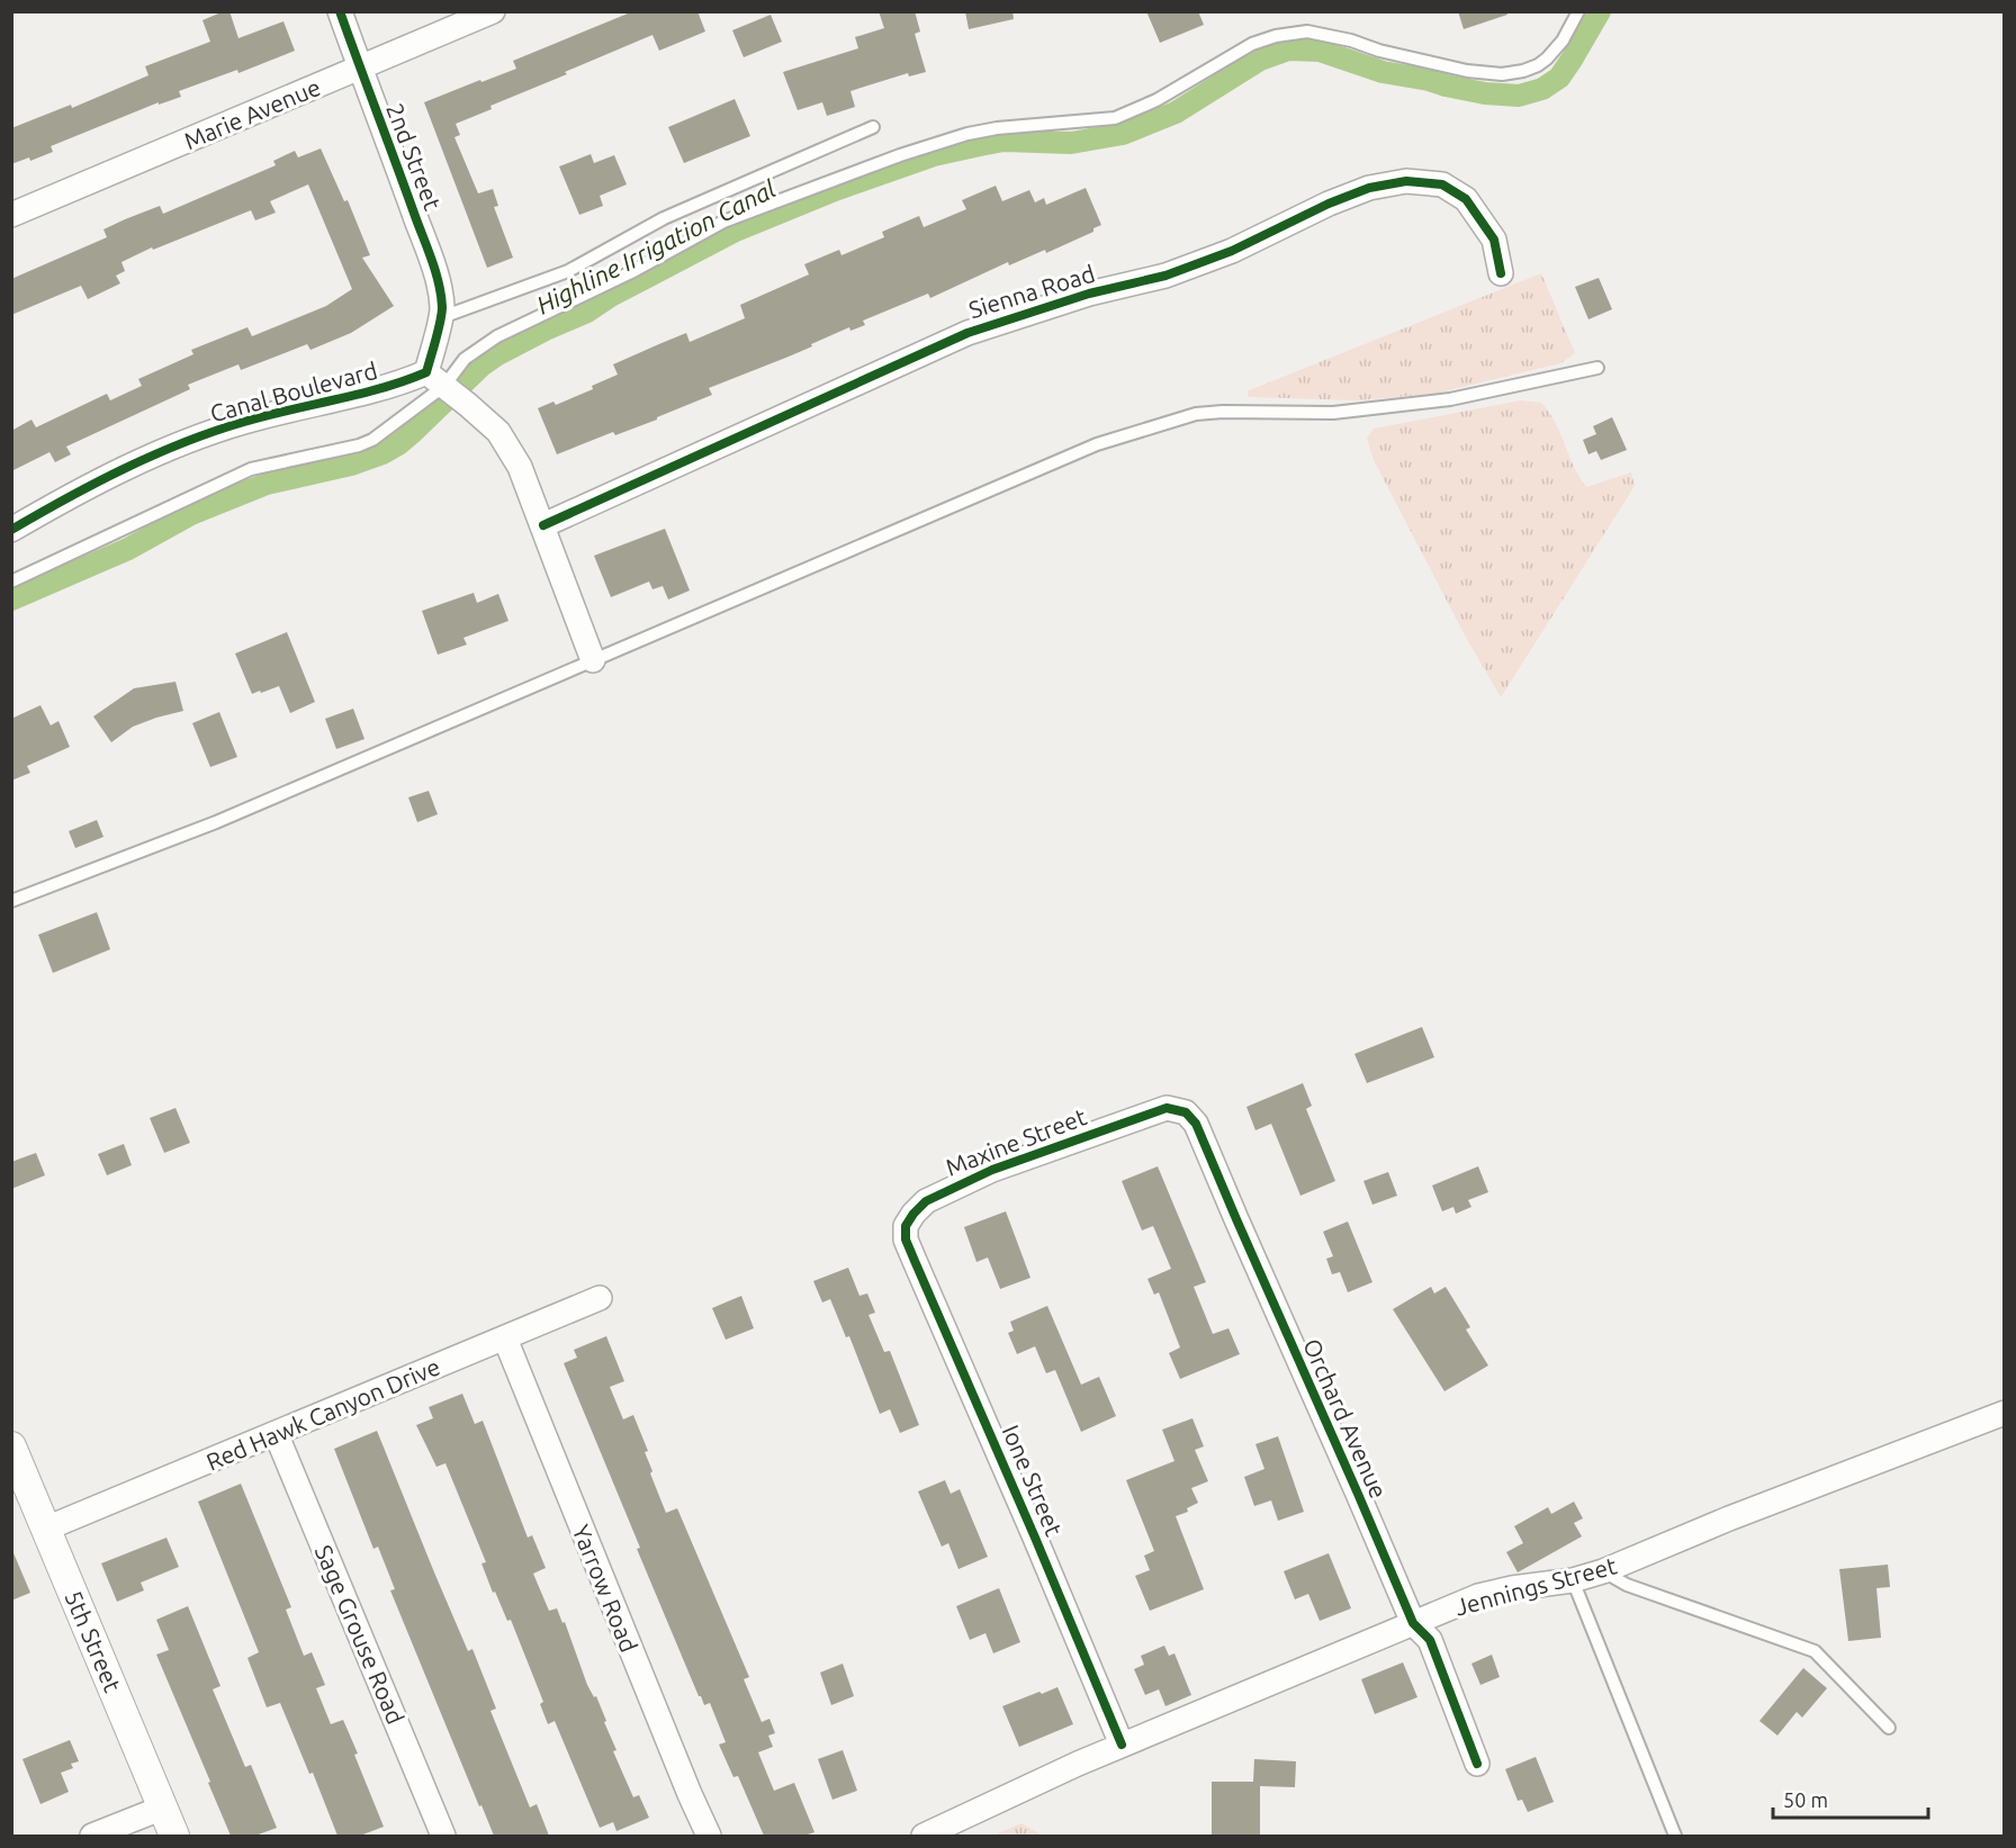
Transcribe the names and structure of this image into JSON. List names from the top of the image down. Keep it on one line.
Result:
{"streets":{"street":["Marie Avenue","2nd Street","Sienna Road","Canal Boulevard","Maxine Street","Red Hawk Canyon Drive","Orchard Avenue","Ione Street","Jennings Street","Yarrow Road","Sage Grouse Road","5th Street"]},"crossings":[["Marie Avenue","2nd Street"],["Maxine Street","Orchard Avenue"],["Maxine Street","Ione Street"],["Red Hawk Canyon Drive","Yarrow Road"],["Red Hawk Canyon Drive","Sage Grouse Road"],["Red Hawk Canyon Drive","5th Street"],["Orchard Avenue","Jennings Street"],["Ione Street","Jennings Street"]],"water":["Highline Irrigation Canal"],"scale_bar":"50 m"}
